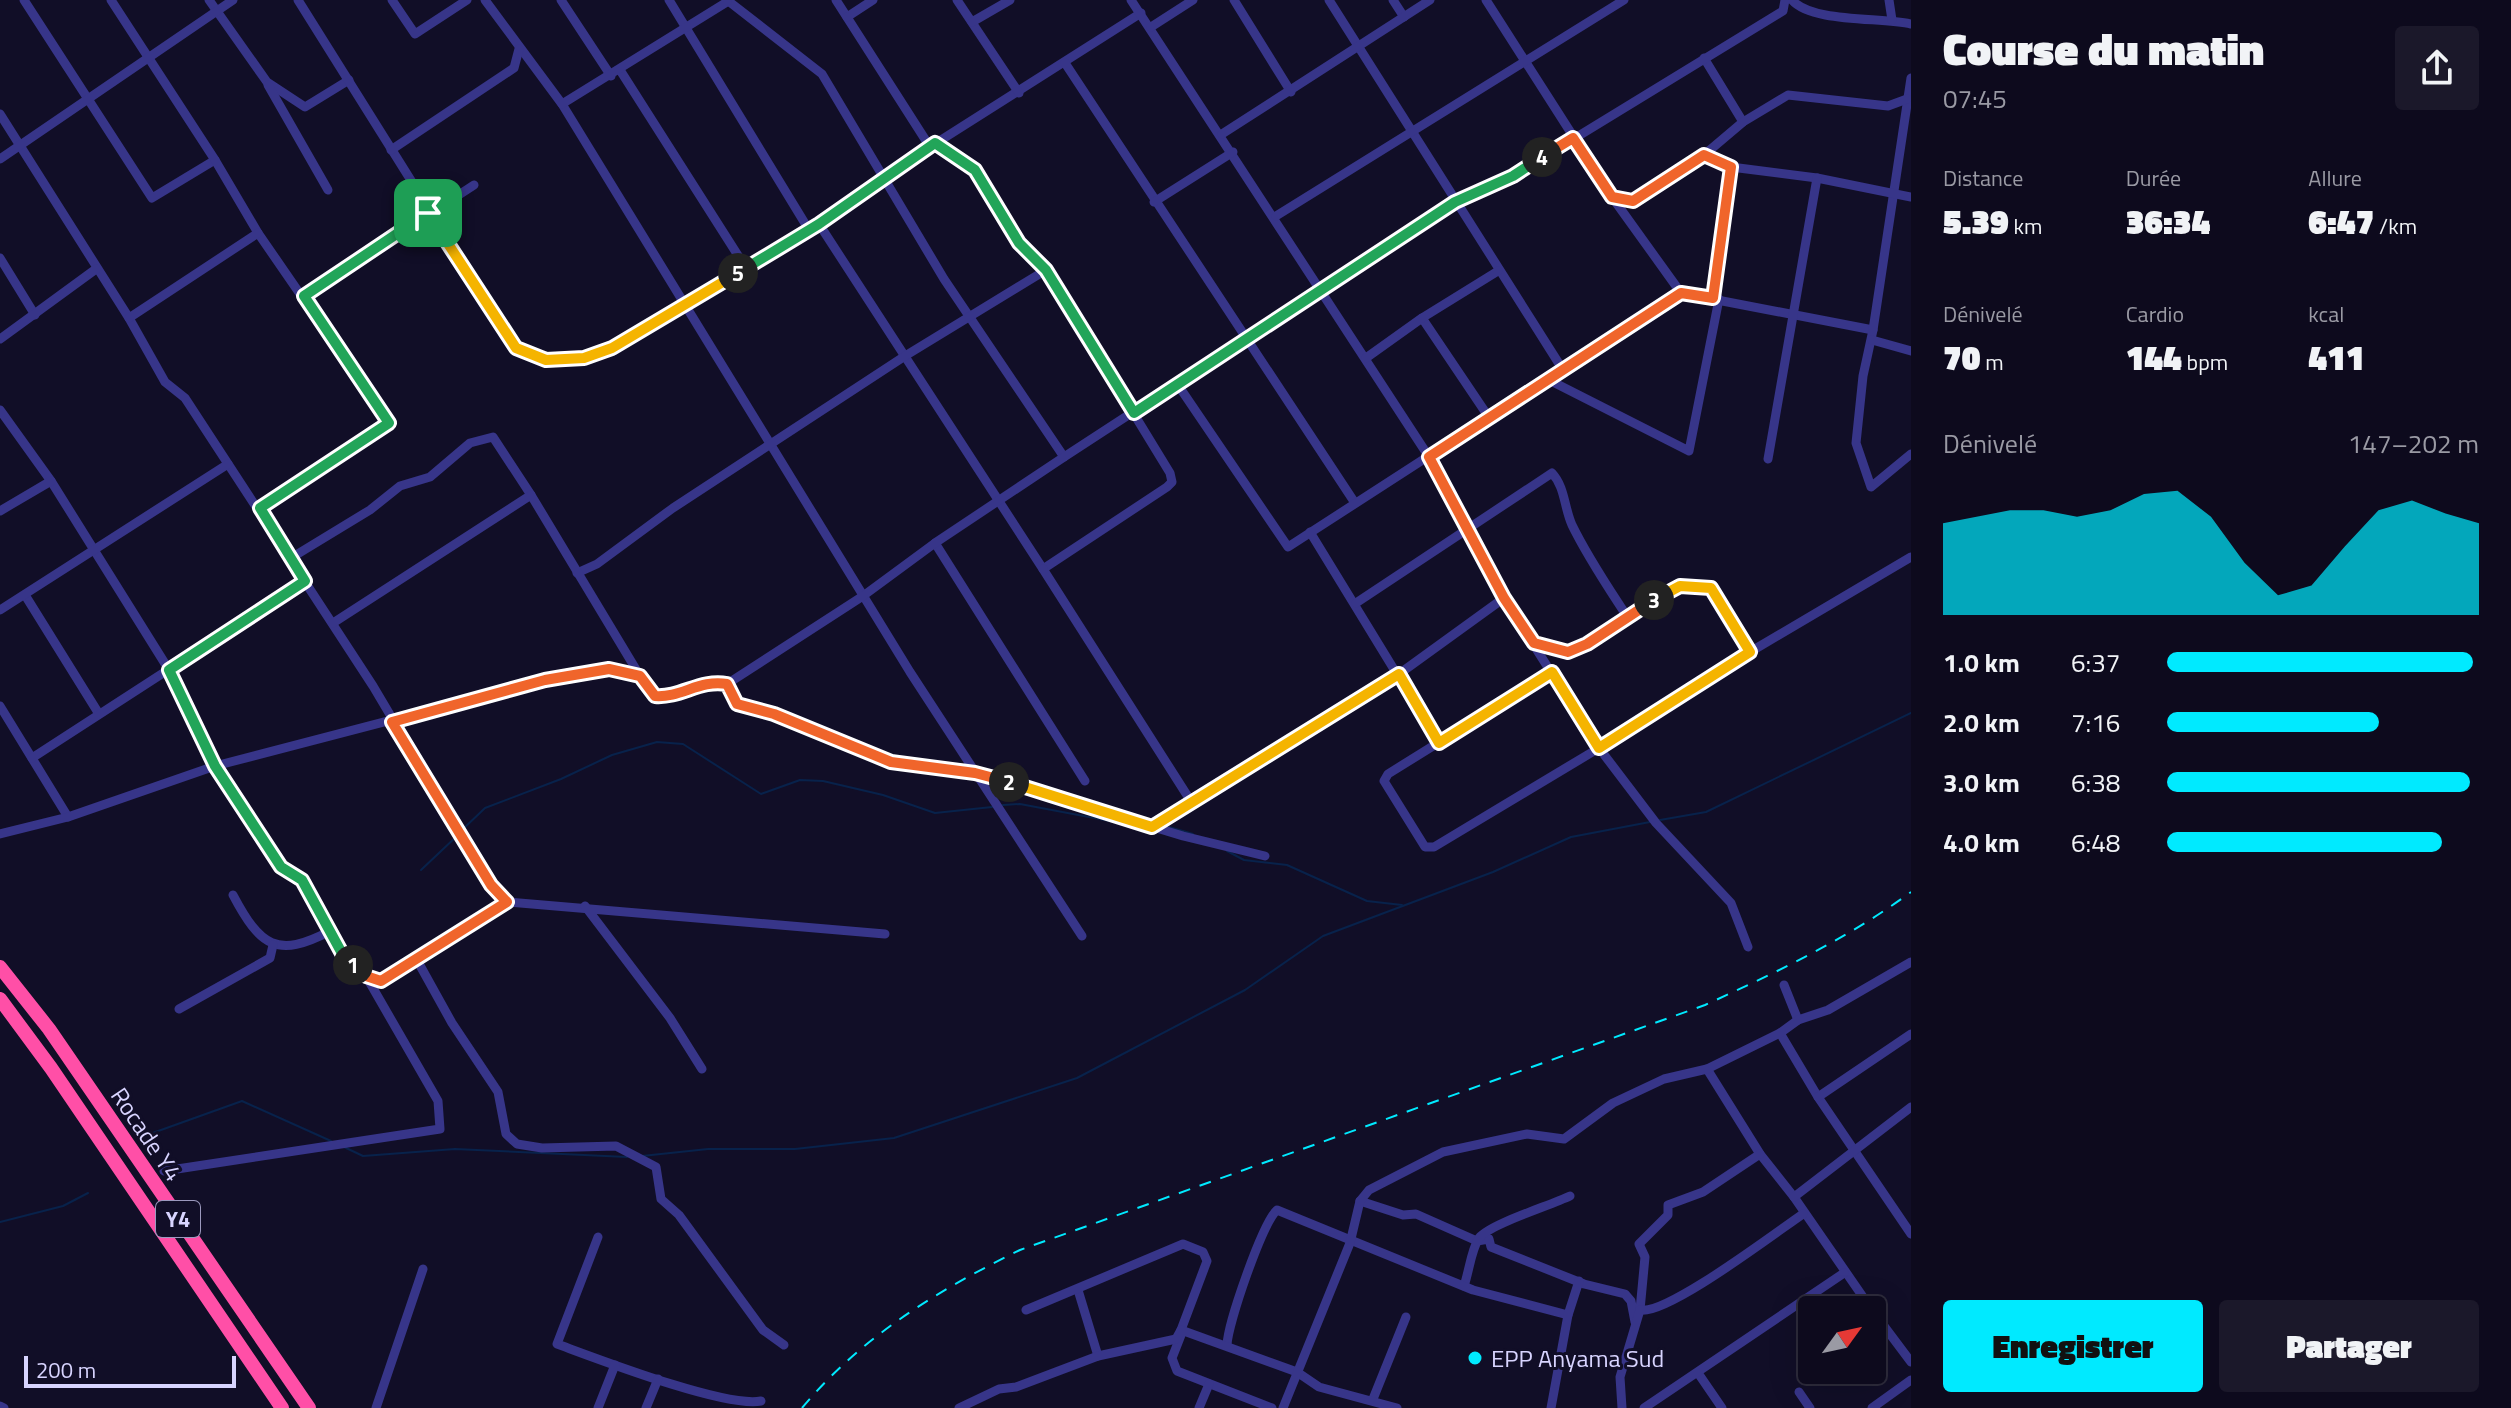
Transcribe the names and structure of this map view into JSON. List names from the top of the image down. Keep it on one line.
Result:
{"streets":{"highway":["Rocade Y4","Y4"]},"places":["EPP Anyama Sud"],"scale_bar":"200 m","north":"top right","page":{"heading":["Course du matin","07:45"],"stats":[["Distance","5.39 km"],["Durée","36:34"],["Allure","6:47 /km"],["Dénivelé","70 m"],["Cardio","144 bpm"],["kcal","411"]],"pins":["4","5","3","2","1"],"chart":["Dénivelé","147–202 m"],"list":[{"name":"1.0 km","note":"6:37"},{"name":"2.0 km","note":"7:16"},{"name":"3.0 km","note":"6:38"},{"name":"4.0 km","note":"6:48"}],"buttons":["Enregistrer","Partager"],"scale":"200 m"}}
